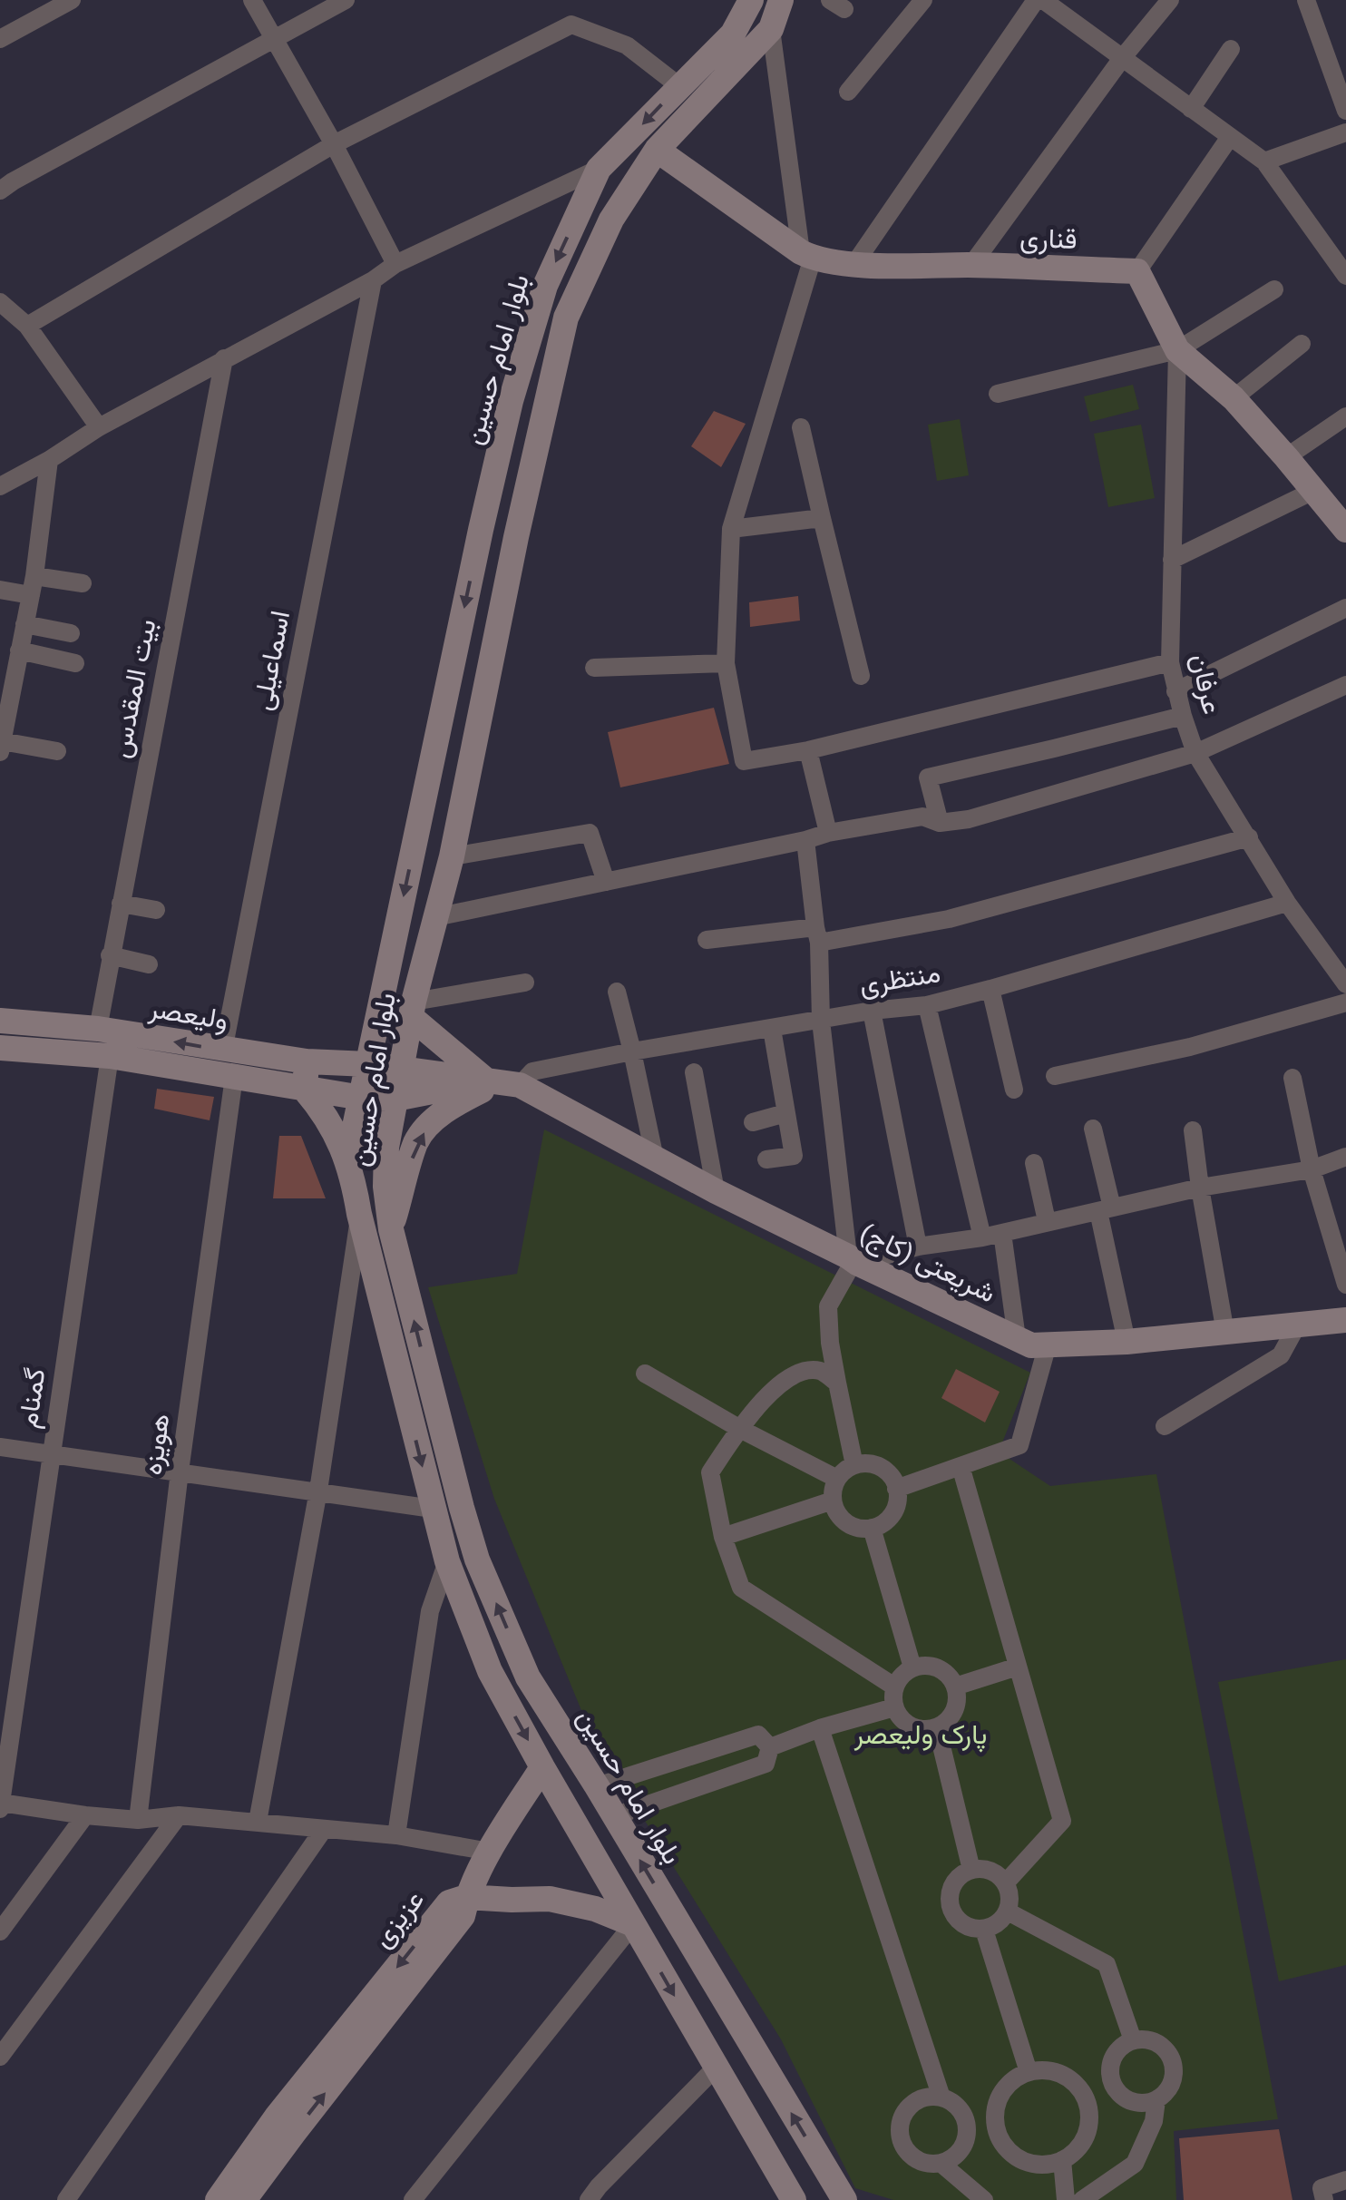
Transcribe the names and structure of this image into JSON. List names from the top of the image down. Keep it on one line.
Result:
{"streets":{"main road":["قناری","بلوار امام حسین","ولیعصر","شریعتی (کاج)","عزیزی"],"street":["اسماعیلی","عرفان","بیت المقدس","منتظری","گمنام","هویزه"]},"crossings":[["قناری","بلوار امام حسین"],["بلوار امام حسین","ولیعصر"],["بلوار امام حسین","عزیزی"],["اسماعیلی","ولیعصر"],["عرفان","منتظری"],["بیت المقدس","ولیعصر"],["منتظری","ولیعصر"],["منتظری","شریعتی (کاج)"],["ولیعصر","شریعتی (کاج)"],["ولیعصر","گمنام"],["ولیعصر","هویزه"]],"parks":["پارک ولیعصر"]}
